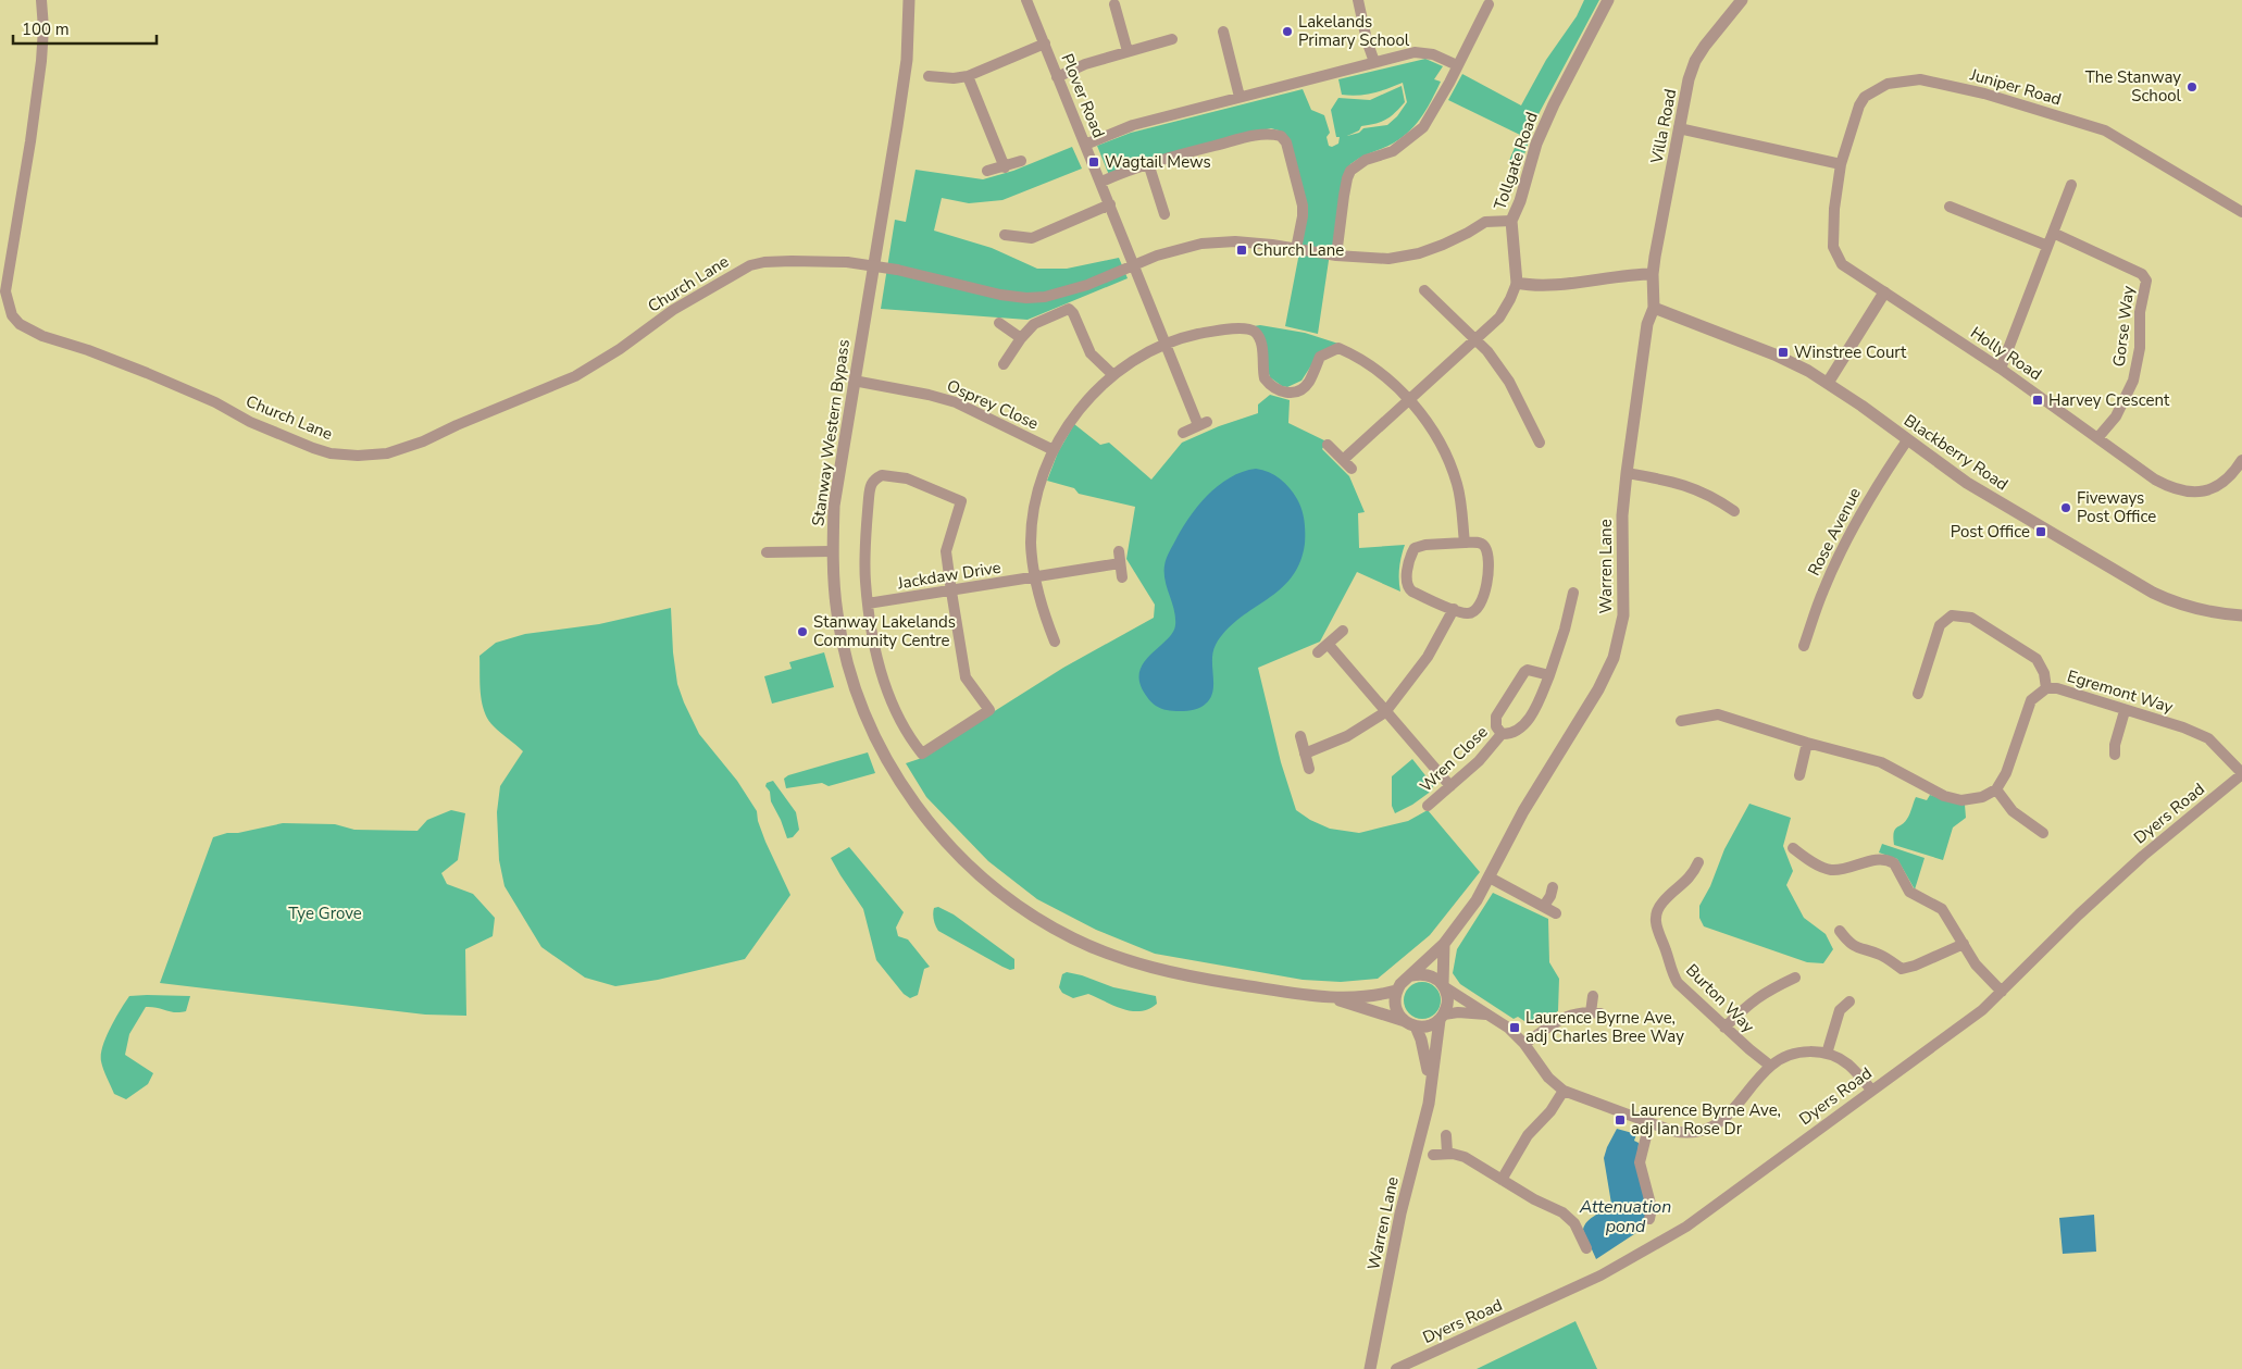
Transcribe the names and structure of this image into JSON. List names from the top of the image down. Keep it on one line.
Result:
{"streets":{"street":["Juniper Road","Plover Road","Villa Road","Tollgate Road","Church Lane","Gorse Way","Holly Road","Osprey Close","Stanway Western Bypass","Blackberry Road","Rose Avenue","Warren Lane","Jackdaw Drive","Egremont Way","Wren Close","Dyers Road","Burton Way"]},"crossings":[["Juniper Road","Holly Road"],["Plover Road","Church Lane"],["Villa Road","Warren Lane"],["Gorse Way","Holly Road"],["Osprey Close","Stanway Western Bypass"],["Stanway Western Bypass","Warren Lane"],["Blackberry Road","Rose Avenue"],["Blackberry Road","Warren Lane"],["Egremont Way","Dyers Road"]],"water":["Attenuation pond"],"parks":["Tye Grove"],"places":{"other":["Lakelands Primary School","The Stanway School","Fiveways Post Office","Stanway Lakelands Community Centre"],"transit":["Wagtail Mews","Church Lane","Winstree Court","Harvey Crescent","Post Office","Laurence Byrne Ave, adj Charles Bree Way","Laurence Byrne Ave, adj Ian Rose Dr"]},"scale_bar":"100 m"}
